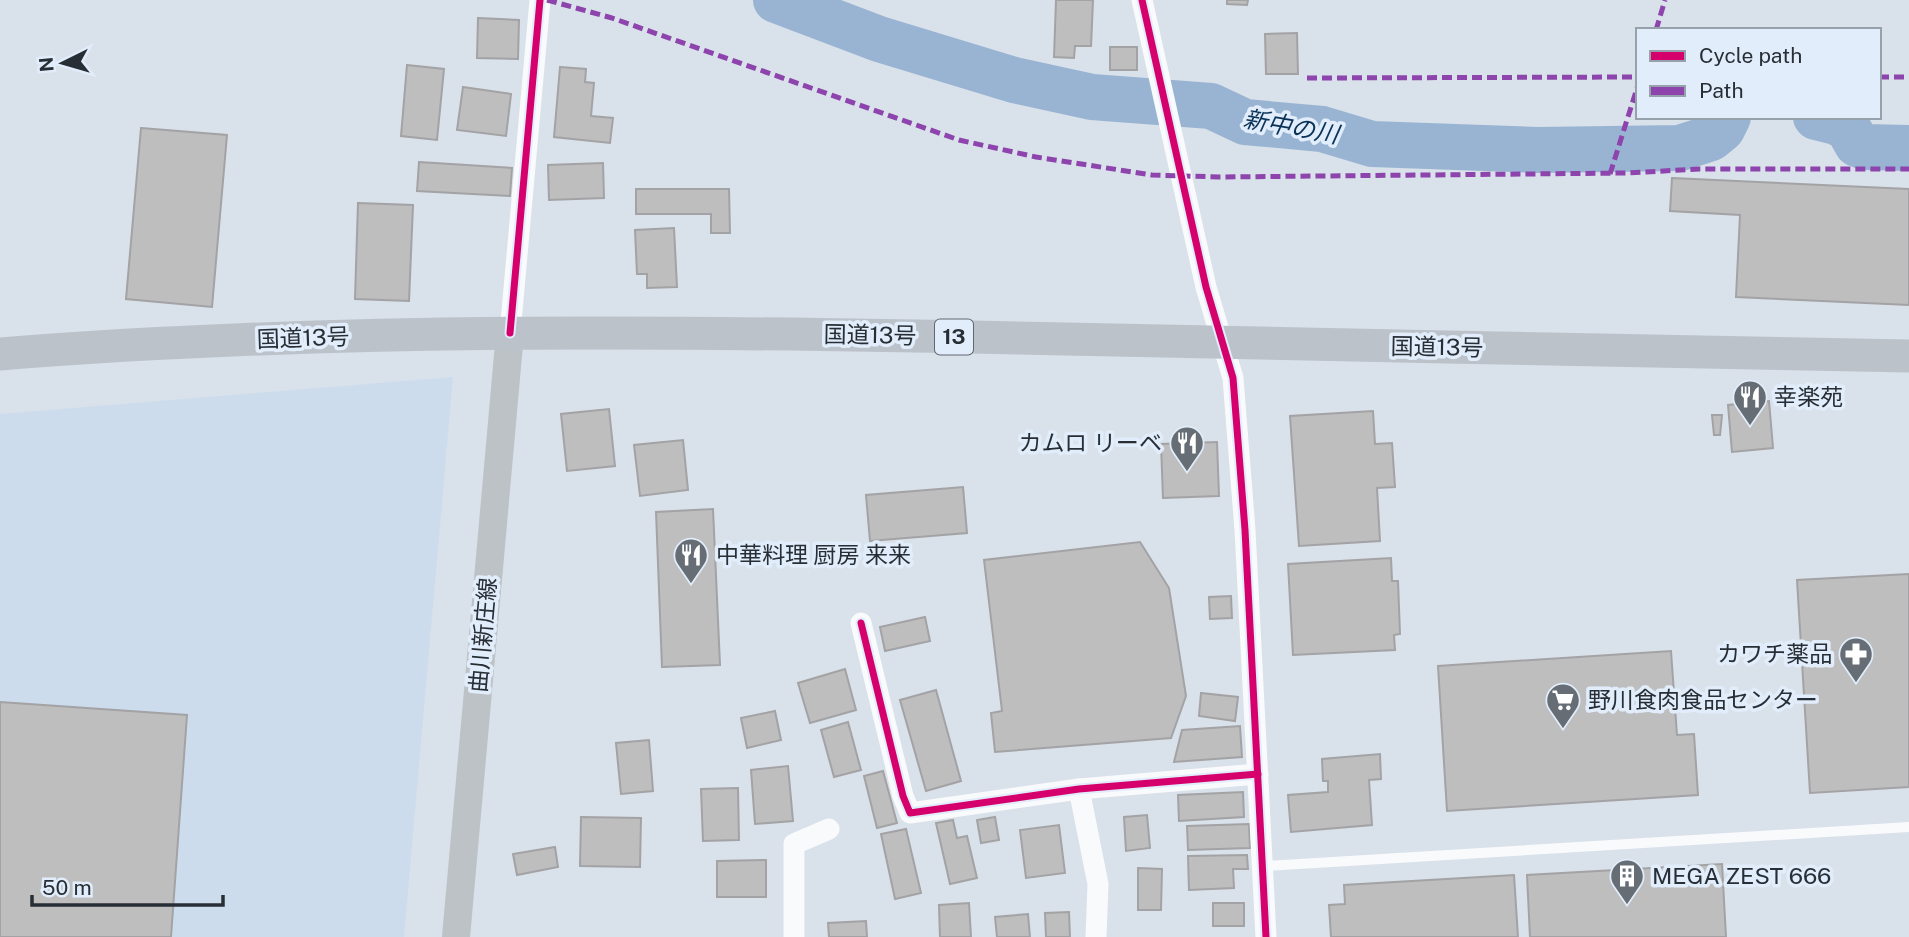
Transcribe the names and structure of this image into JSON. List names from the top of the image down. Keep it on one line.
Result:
{"streets":{"highway":["国道13号","13"],"main road":["曲川新庄線"]},"crossings":[["国道13号","曲川新庄線"]],"water":["新中の川"],"places":{"restaurant":["幸楽苑","カムロ リーベ","中華料理 厨房 来来"],"pharmacy":["カワチ薬品"],"supermarket":["野川食肉食品センター"],"building":["MEGA ZEST 666"]},"legend":["Cycle path","Path"],"scale_bar":"50 m","north":"left"}
